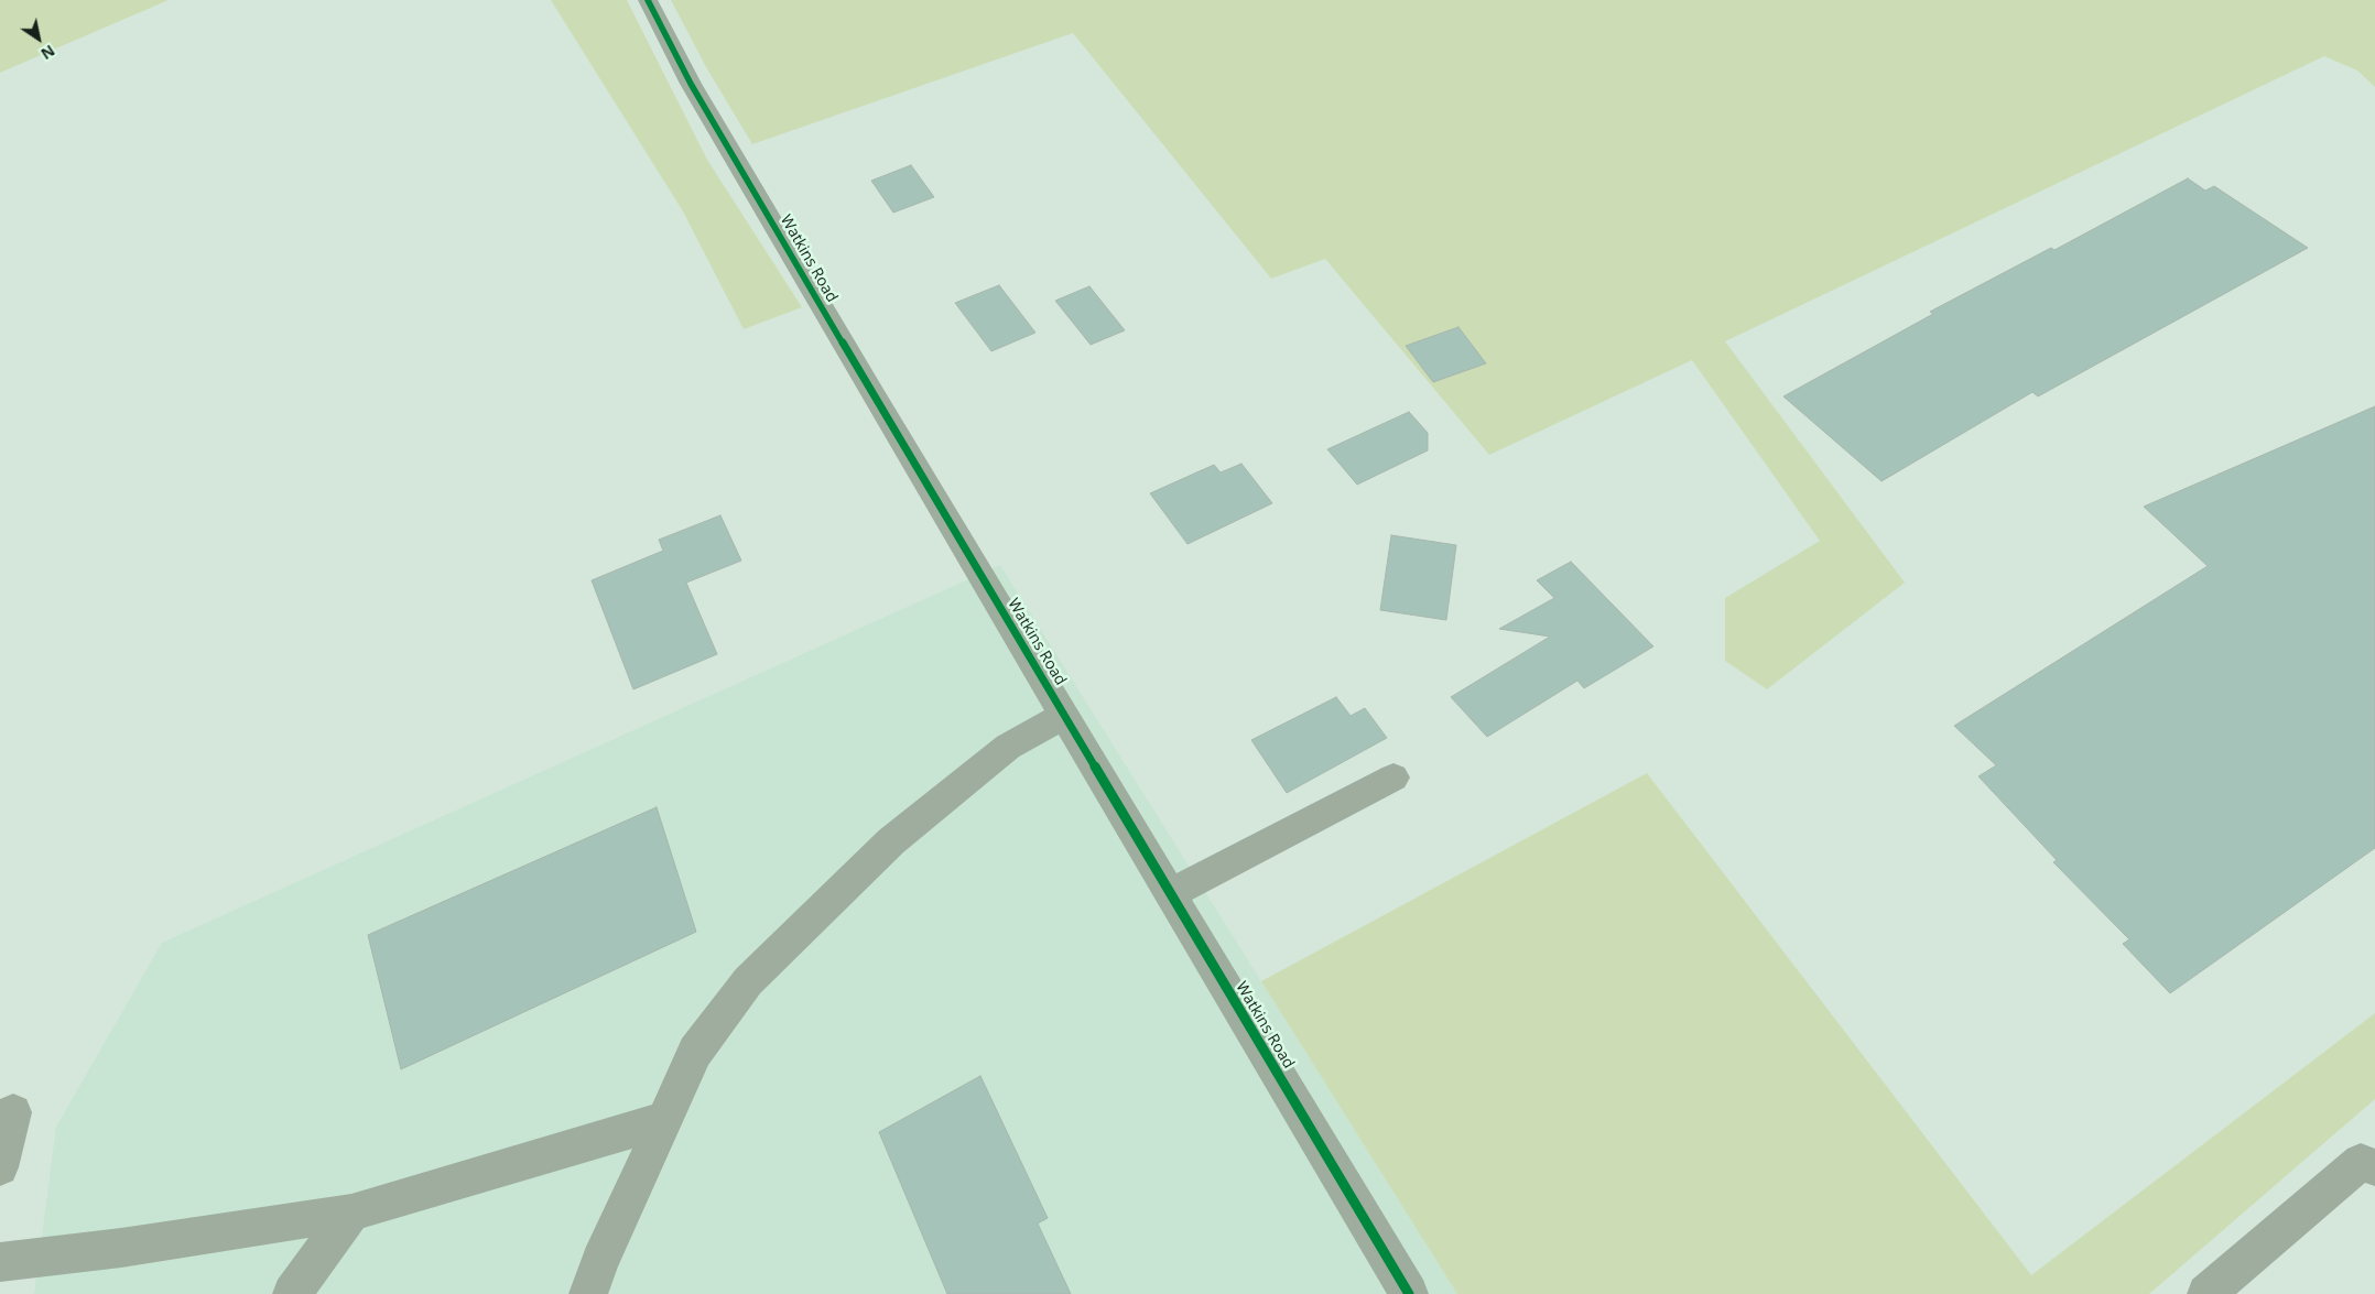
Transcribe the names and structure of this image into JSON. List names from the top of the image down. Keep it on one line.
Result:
{"streets":{"street":["Watkins Road"]},"north":"bottom right"}
